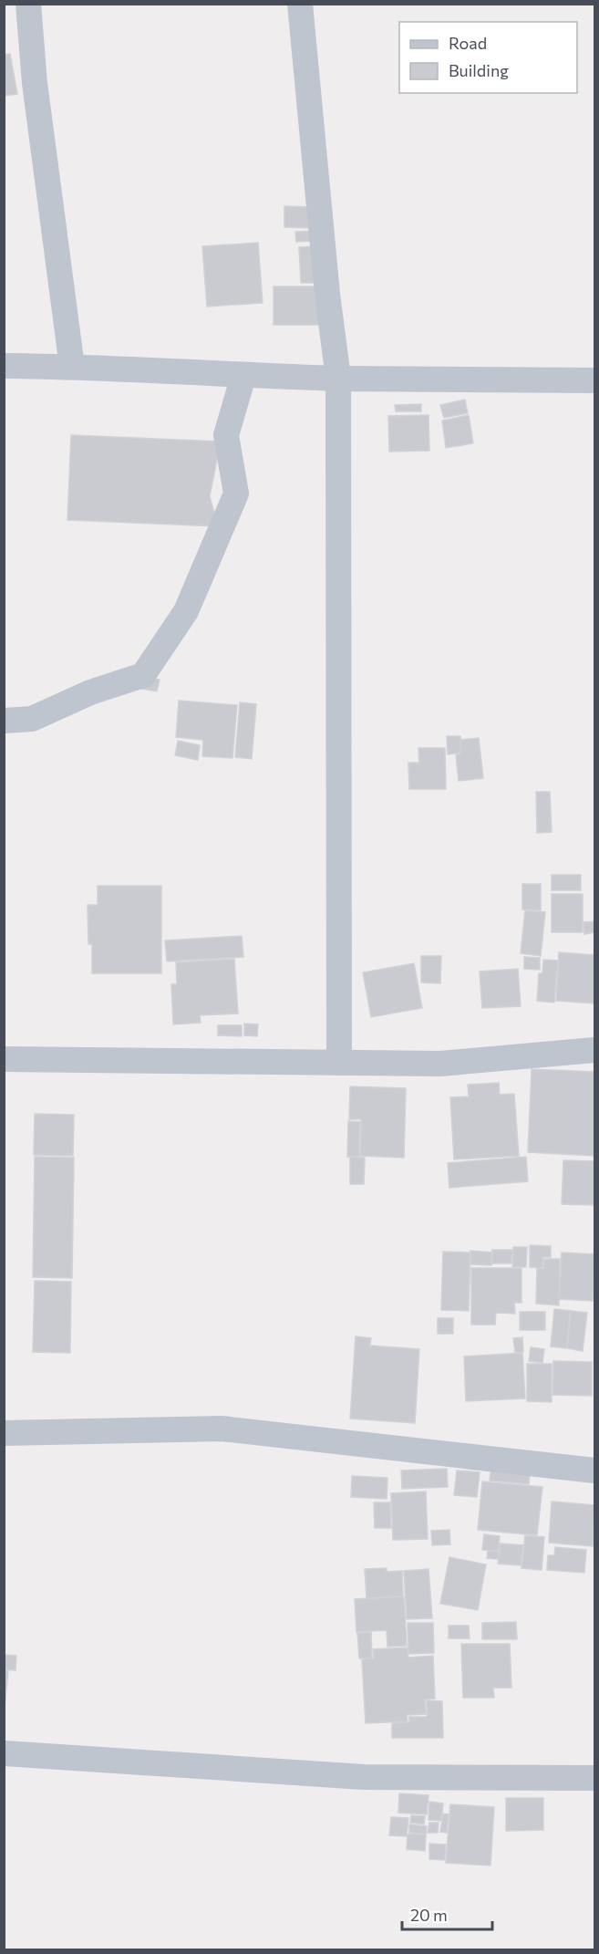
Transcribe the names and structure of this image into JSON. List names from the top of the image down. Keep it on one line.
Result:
{"legend":["Road","Building"],"scale_bar":"20 m"}
